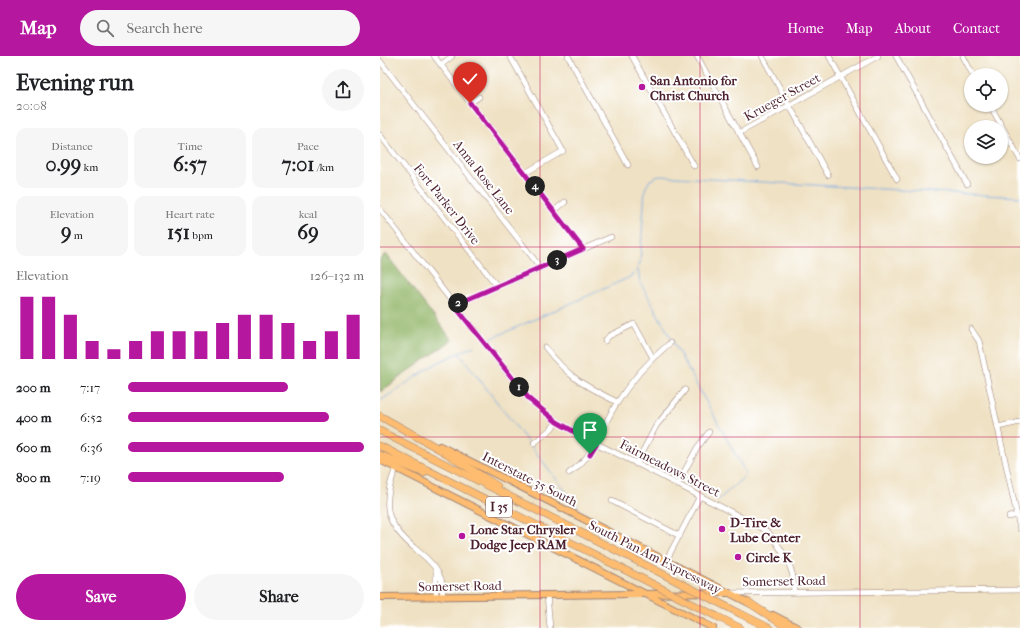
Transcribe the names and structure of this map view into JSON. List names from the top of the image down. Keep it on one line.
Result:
{"streets":{"highway":["I 35","South Pan Am Expressway"],"main road":["Interstate 35 South","Somerset Road"],"street":["Krueger Street","Anna Rose Lane","Fort Parker Drive","Fairmeadows Street"]},"crossings":[["Fairmeadows Street","Somerset Road"],["Interstate 35 South","Somerset Road"]],"places":["San Antonio for Christ Church","D-Tire & Lube Center","Lone Star Chrysler Dodge Jeep RAM","Circle K"],"page":{"header":"Map","search":"Search here","nav":["Home","Map","About","Contact"],"heading":["Evening run","20:08"],"stats":[["Distance","0.99 km"],["Time","6:57"],["Pace","7:01 /km"],["Elevation","9 m"],["Heart rate","151 bpm"],["kcal","69"]],"pins":["4","3","2","1"],"chart":["Elevation","126–132 m"],"list":[{"name":"200 m","note":"7:17"},{"name":"400 m","note":"6:52"},{"name":"600 m","note":"6:36"},{"name":"800 m","note":"7:19"}],"buttons":["Save","Share"]}}
